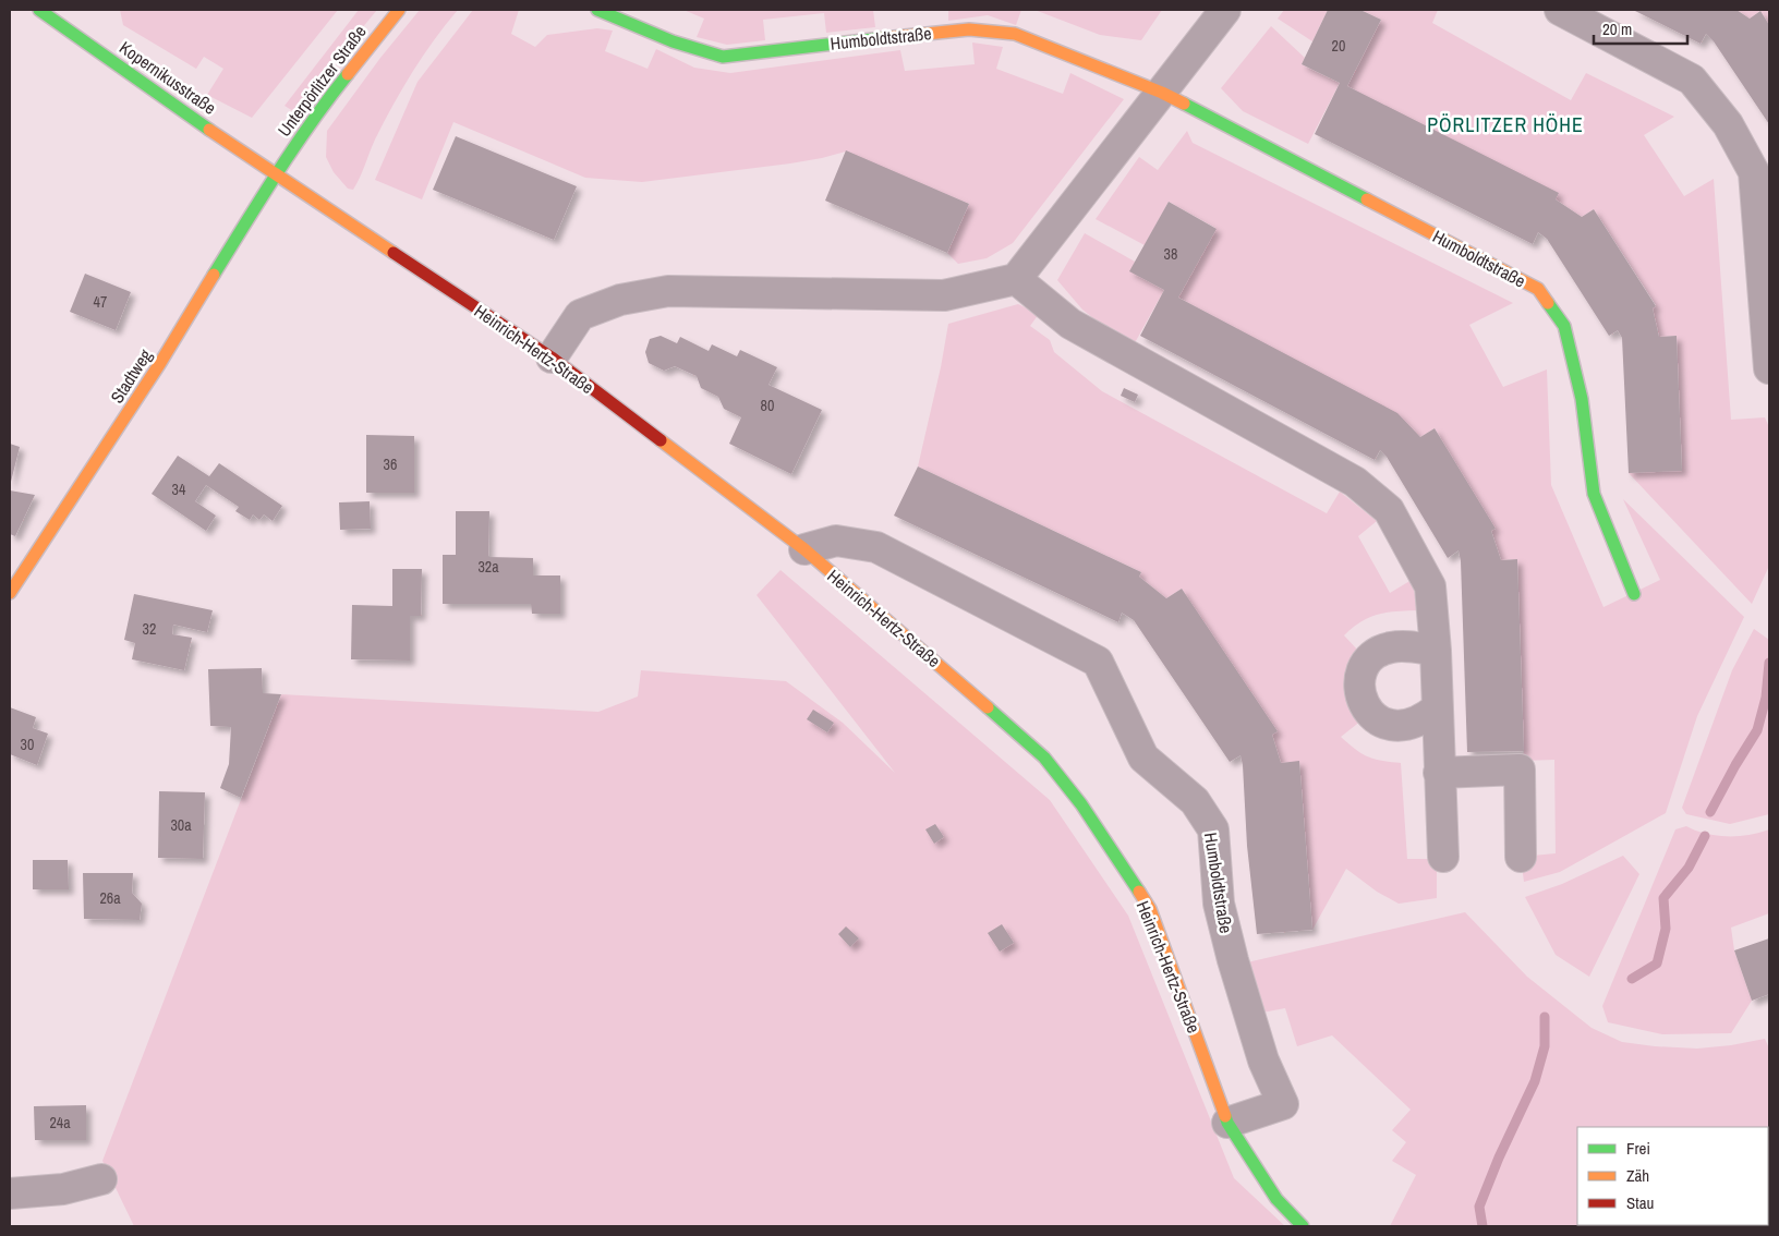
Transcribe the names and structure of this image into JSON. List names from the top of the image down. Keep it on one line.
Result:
{"streets":{"street":["Humboldtstraße","Kopernikusstraße","Unterpörlitzer Straße","Heinrich-Hertz-Straße","Stadtweg"]},"crossings":[["Humboldtstraße","Heinrich-Hertz-Straße"],["Kopernikusstraße","Unterpörlitzer Straße"],["Kopernikusstraße","Heinrich-Hertz-Straße"],["Kopernikusstraße","Stadtweg"],["Unterpörlitzer Straße","Heinrich-Hertz-Straße"],["Unterpörlitzer Straße","Stadtweg"],["Heinrich-Hertz-Straße","Stadtweg"]],"districts":["PÖRLITZER HÖHE"],"house_numbers":["20","38","47","80","36","34","32a","32","30","30a","26a","24a"],"legend":["Frei","Zäh","Stau"],"scale_bar":"20 m"}
